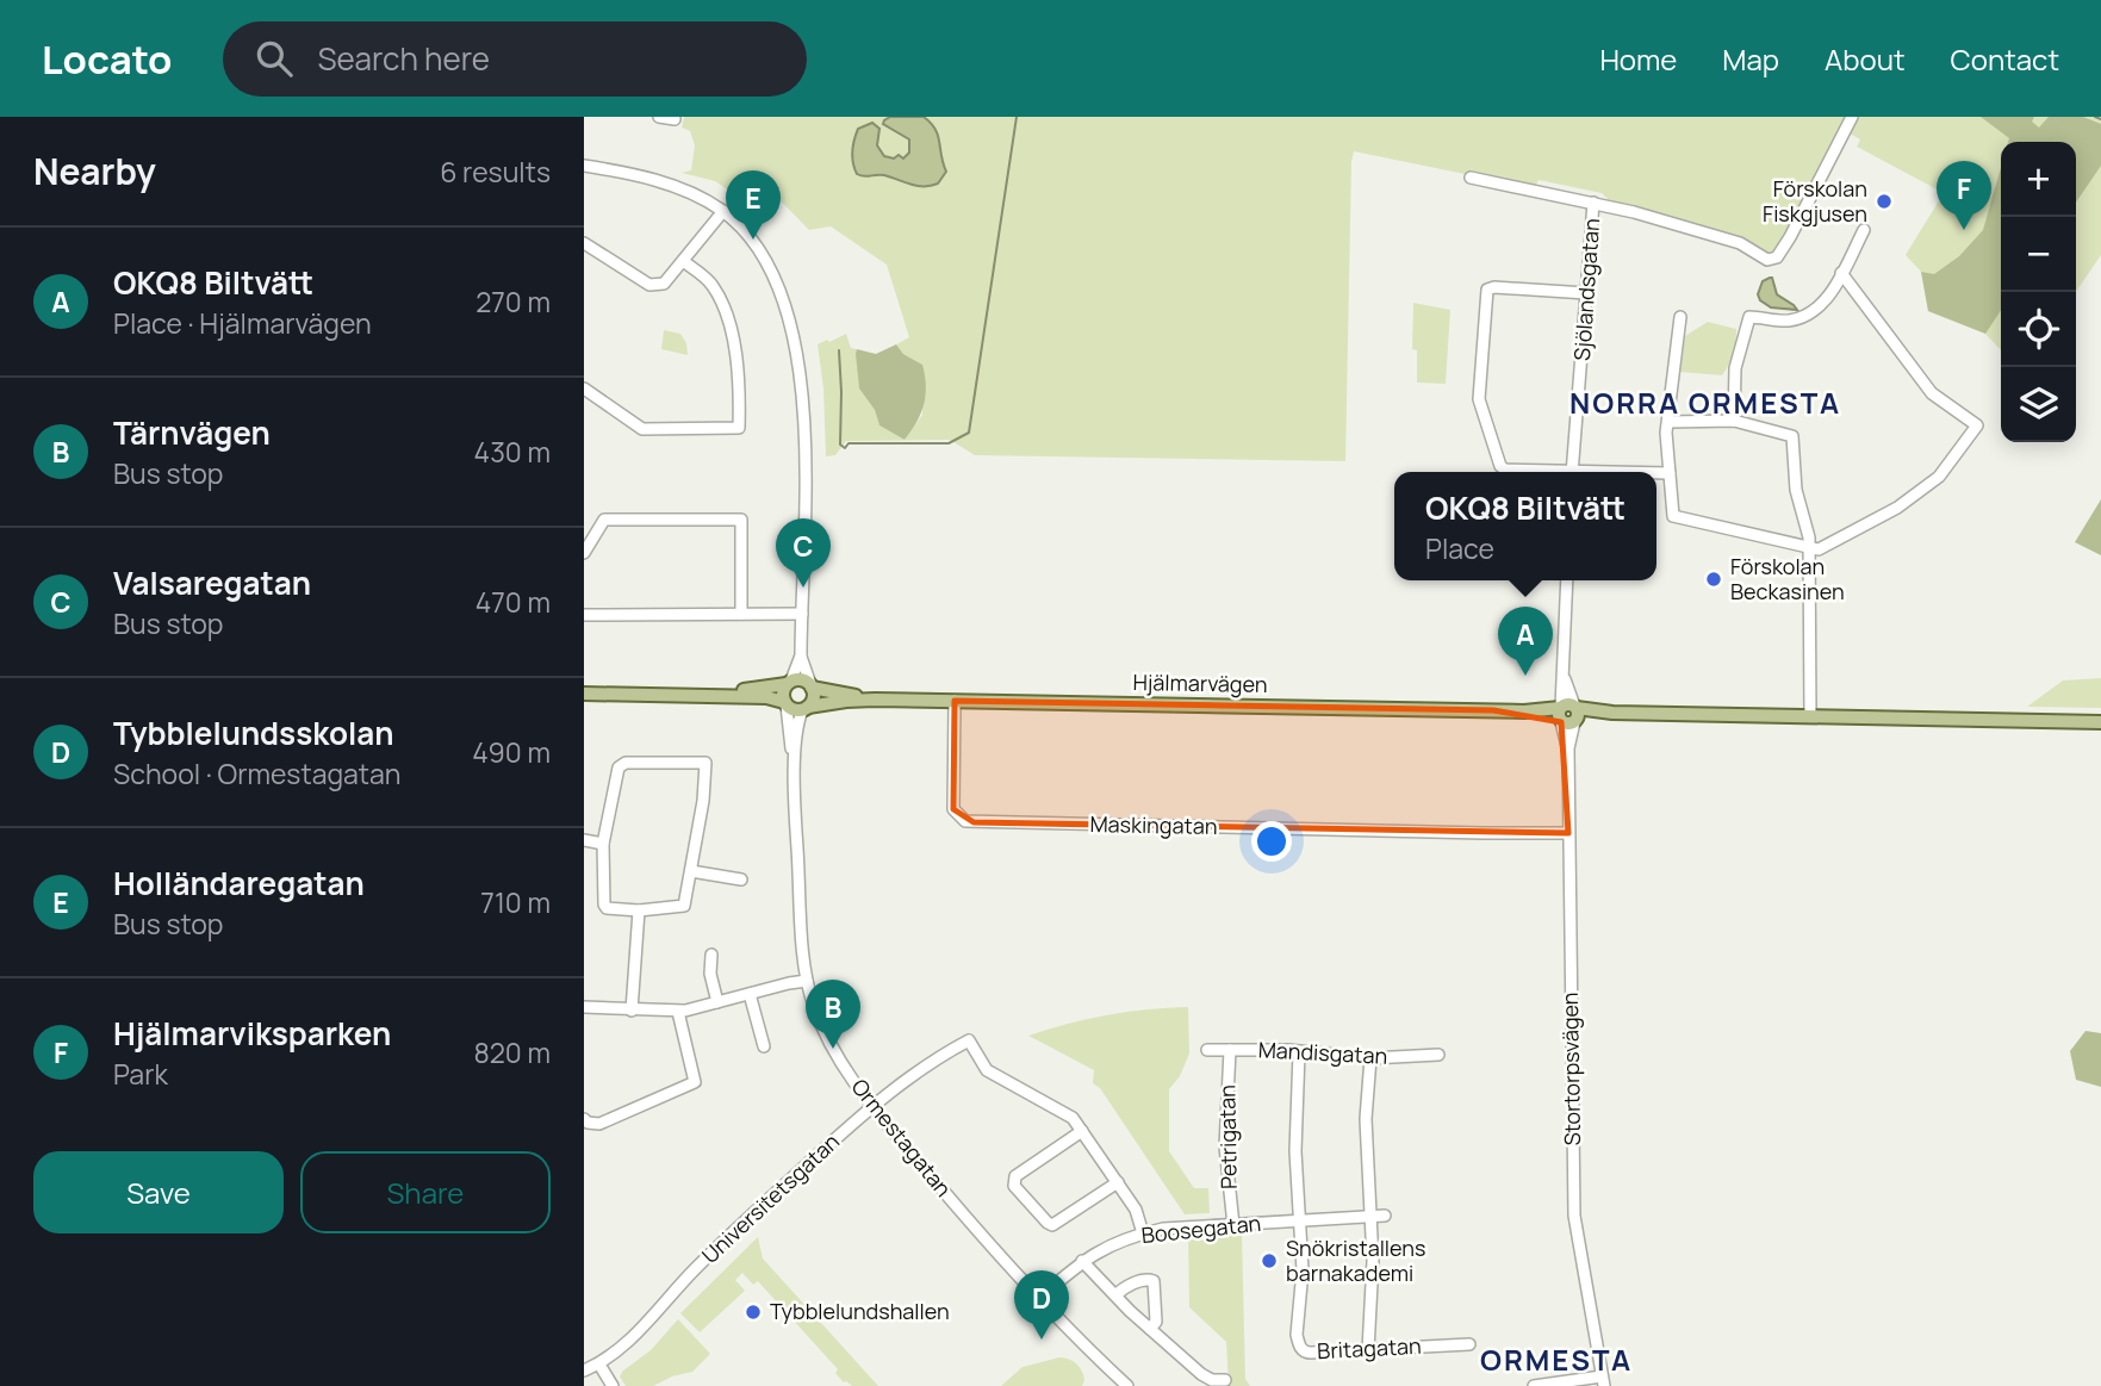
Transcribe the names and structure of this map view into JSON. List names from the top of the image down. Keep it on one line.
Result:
{"streets":{"main road":["Hjälmarvägen"],"street":["Sjölandsgatan","Maskingatan","Mandisgatan","Stortorpsvägen","Petrigatan","Ormestagatan","Universitetsgatan","Boosegatan","Britagatan"]},"crossings":[["Hjälmarvägen","Maskingatan"],["Hjälmarvägen","Stortorpsvägen"],["Hjälmarvägen","Ormestagatan"],["Maskingatan","Stortorpsvägen"],["Mandisgatan","Petrigatan"],["Petrigatan","Boosegatan"],["Ormestagatan","Universitetsgatan"],["Ormestagatan","Boosegatan"],["Boosegatan","Britagatan"]],"districts":["NORRA ORMESTA","ORMESTA"],"places":["Förskolan Fiskgjusen","Förskolan Beckasinen","Snökristallens barnakademi","Tybblelundshallen"],"page":{"header":"Locato","search":"Search here","nav":["Home","Map","About","Contact"],"heading":["Nearby","6 results"],"map_buttons":["+","−"],"pins":["F","E","C","A","B","D"],"list":[{"mark":"A","name":"OKQ8 Biltvätt","note":"Place · Hjälmarvägen","value":"270 m"},{"mark":"B","name":"Tärnvägen","note":"Bus stop","value":"430 m"},{"mark":"C","name":"Valsaregatan","note":"Bus stop","value":"470 m"},{"mark":"D","name":"Tybblelundsskolan","note":"School · Ormestagatan","value":"490 m"},{"mark":"E","name":"Holländaregatan","note":"Bus stop","value":"710 m"},{"mark":"F","name":"Hjälmarviksparken","note":"Park","value":"820 m"}],"popup":["OKQ8 Biltvätt","Place"],"buttons":["Save","Share"]}}
